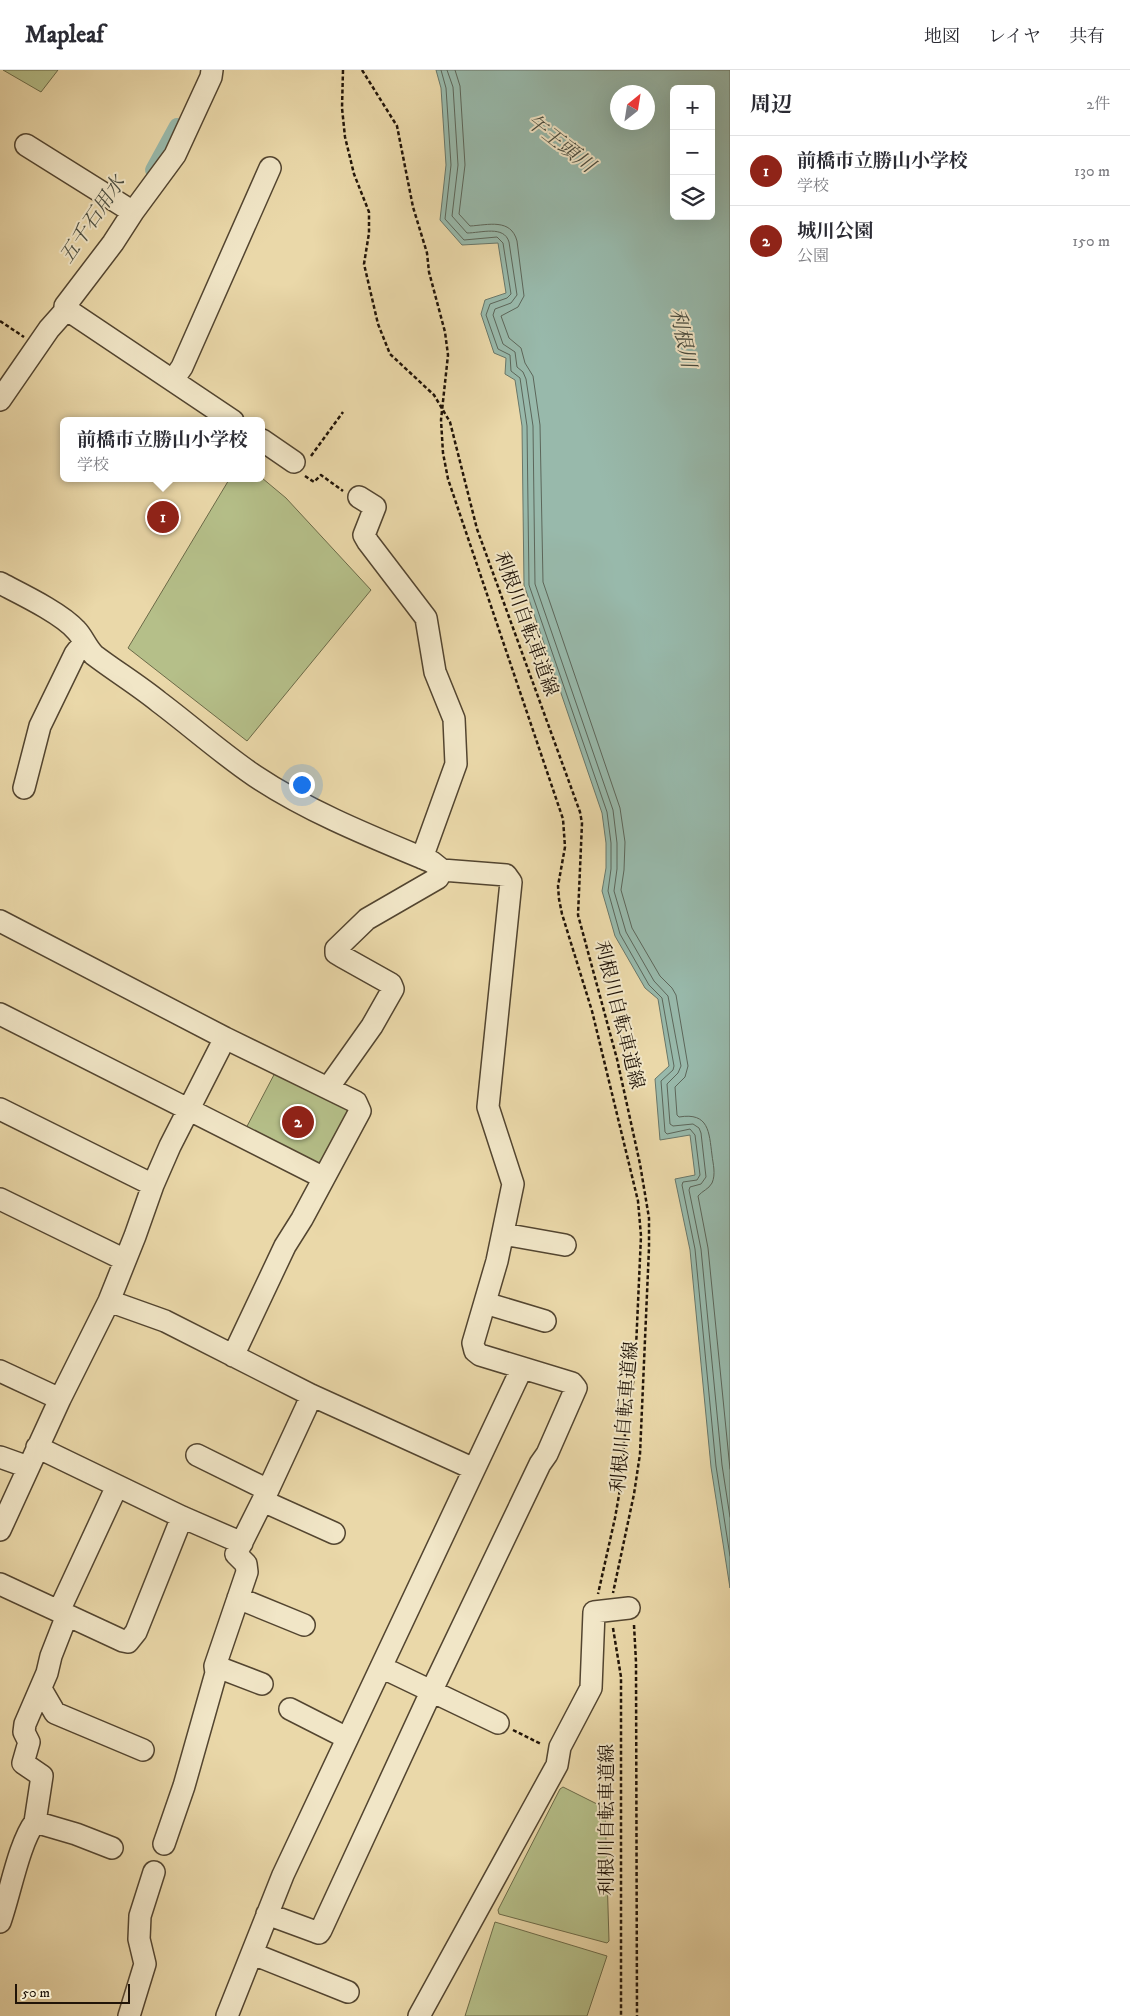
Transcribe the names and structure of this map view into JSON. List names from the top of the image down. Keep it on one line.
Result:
{"streets":{"path":["利根川自転車道線"]},"water":["午王頭川","五千石用水","利根川"],"scale_bar":"50 m","north":"top right","page":{"header":"Mapleaf","nav":["地図","レイヤ","共有"],"heading":["周辺","2件"],"map_buttons":["+","−"],"list":[{"mark":"1","name":"前橋市立勝山小学校","note":"学校","value":"130 m"},{"mark":"2","name":"城川公園","note":"公園","value":"150 m"}],"popup":["前橋市立勝山小学校","学校"],"pins":["1","2"],"scale":"50 m"}}
